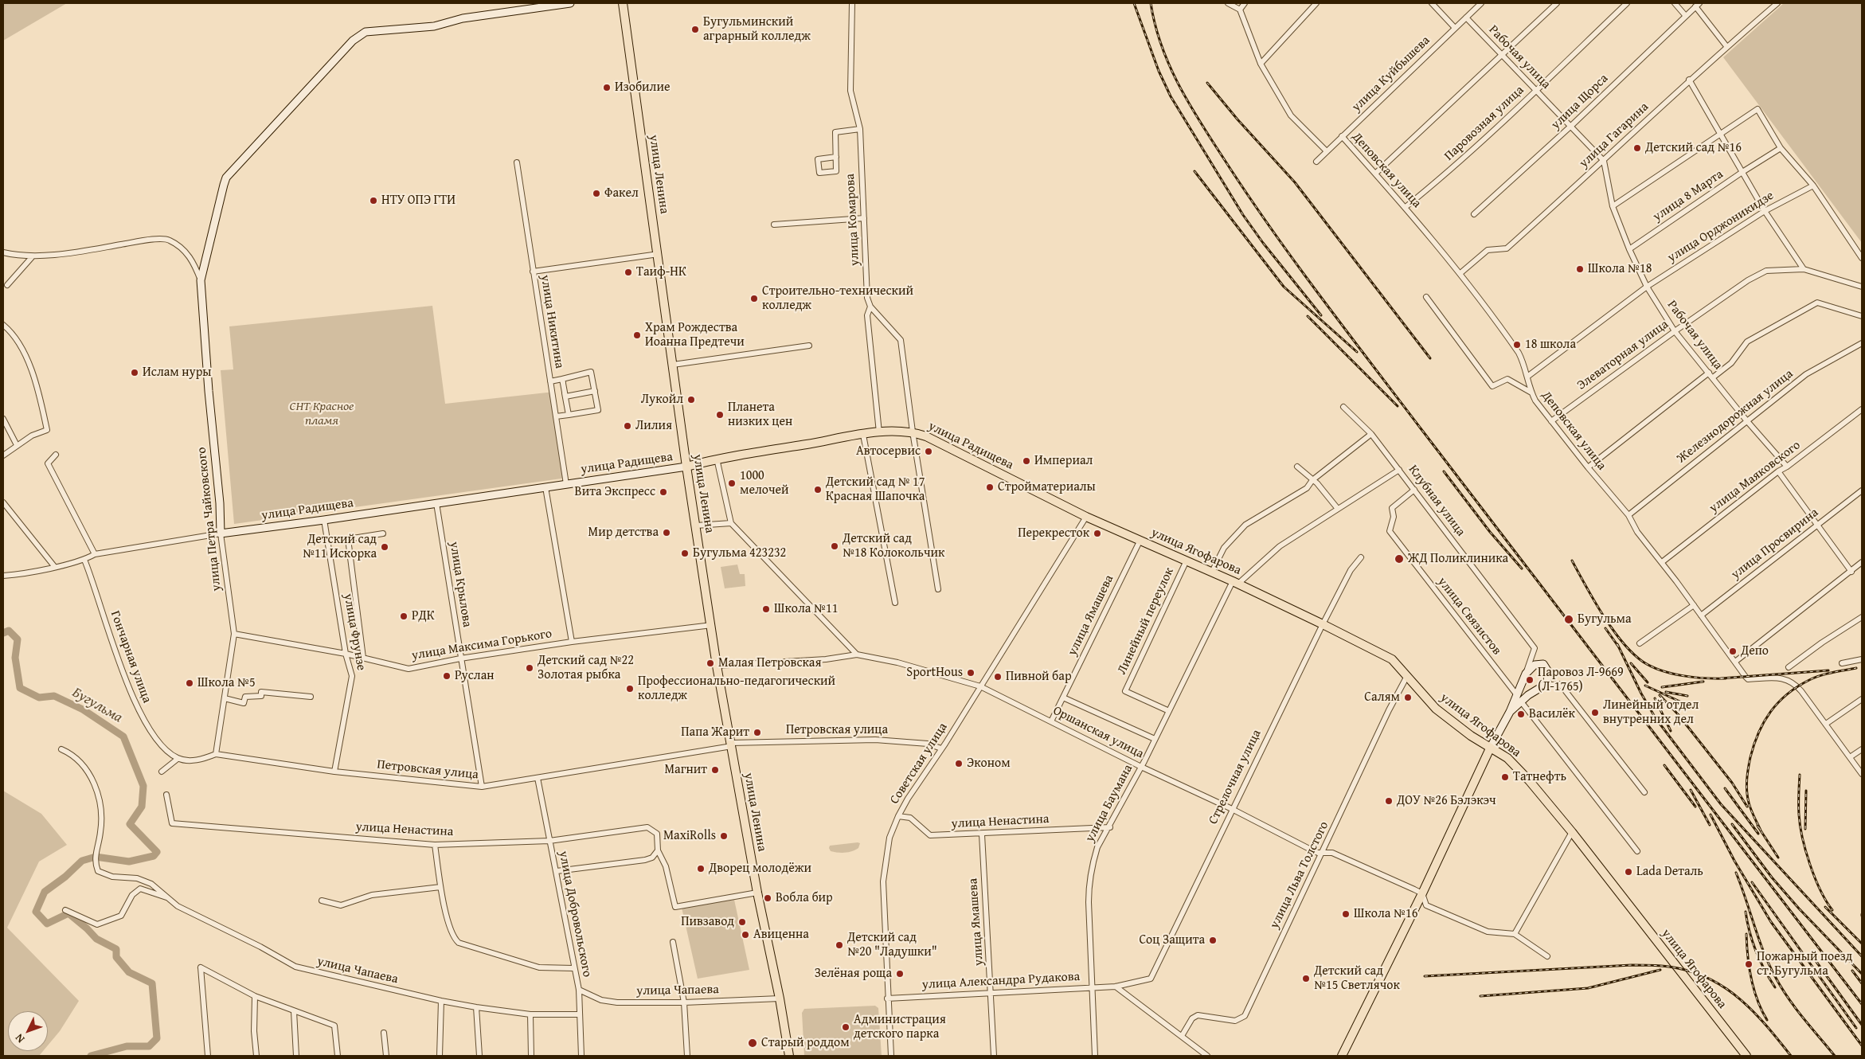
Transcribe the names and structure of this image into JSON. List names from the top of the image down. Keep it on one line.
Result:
{"streets":{"main road":["улица Ленина","улица Радищева","улица Ягофарова"],"street":["Рабочая улица","улица Куйбышева","улица Щорса","Паровозная улица","улица Гагарина","Деповская улица","улица 8 Марта","улица Комарова","улица Орджоникидзе","улица Никитина","Элеваторная улица","Железнодорожная улица","улица Маяковского","Клубная улица","улица Петра Чайковского","улица Просвирина","улица Крылова","улица Ямашева","улица Связистов","Линейный переулок","улица Фрунзе","улица Максима Горького","Гончарная улица","Петровская улица","Оршанская улица","Советская улица","Стрелочная улица","улица Баумана","улица Ненастина","улица Льва Толстого","улица Добровольского","улица Чапаева","улица Александра Рудакова"]},"crossings":[["Рабочая улица","улица Куйбышева"],["Рабочая улица","улица Щорса"],["Рабочая улица","Паровозная улица"],["Рабочая улица","улица Гагарина"],["Рабочая улица","улица 8 Марта"],["Рабочая улица","улица Орджоникидзе"],["Рабочая улица","Элеваторная улица"],["Рабочая улица","Железнодорожная улица"],["Рабочая улица","улица Маяковского"],["улица Куйбышева","Деповская улица"],["Паровозная улица","Деповская улица"],["улица Гагарина","Деповская улица"],["Деповская улица","улица Орджоникидзе"],["Деповская улица","Элеваторная улица"],["Деповская улица","Железнодорожная улица"],["Деповская улица","улица Маяковского"],["Деповская улица","улица Просвирина"],["улица Ленина","улица Радищева"],["улица Ленина","улица Максима Горького"],["улица Ленина","Петровская улица"],["улица Ленина","Оршанская улица"],["улица Ленина","улица Чапаева"],["улица Никитина","улица Радищева"],["улица Радищева","улица Петра Чайковского"],["улица Радищева","улица Ягофарова"],["улица Радищева","улица Крылова"],["улица Радищева","улица Фрунзе"],["Клубная улица","улица Связистов"],["улица Петра Чайковского","улица Максима Горького"],["улица Петра Чайковского","Петровская улица"],["улица Ягофарова","улица Ямашева"],["улица Ягофарова","Линейный переулок"],["улица Ягофарова","Советская улица"],["улица Ягофарова","Стрелочная улица"],["улица Ягофарова","улица Баумана"],["улица Ягофарова","улица Льва Толстого"],["улица Крылова","улица Максима Горького"],["улица Крылова","Петровская улица"],["улица Ямашева","Оршанская улица"],["улица Ямашева","улица Ненастина"],["улица Ямашева","улица Александра Рудакова"],["Линейный переулок","улица Баумана"],["улица Фрунзе","улица Максима Горького"],["улица Фрунзе","Петровская улица"],["Петровская улица","Советская улица"],["Петровская улица","улица Добровольского"],["Оршанская улица","Советская улица"],["Оршанская улица","Стрелочная улица"],["Оршанская улица","улица Баумана"],["Оршанская улица","улица Льва Толстого"],["Советская улица","улица Ненастина"],["Советская улица","улица Александра Рудакова"],["Стрелочная улица","улица Александра Рудакова"],["улица Баумана","улица Ненастина"],["улица Баумана","улица Александра Рудакова"],["улица Ненастина","улица Добровольского"],["улица Добровольского","улица Чапаева"]],"water":["Бугульма"],"parks":["СНТ Красное пламя"],"places":["Бугульминский аграрный колледж","Изобилие","Детский сад №16","Факел","НТУ ОПЭ ГТИ","Школа №18","Таиф-НК","Строительно-технический колледж","Храм Рождества Иоанна Предтечи","18 школа","Ислам нуры","Лукойл","Планета низких цен","Лилия","Автосервис","Империал","1000 мелочей","Стройматериалы","Детский сад № 17 Красная Шапочка","Вита Экспресс","Мир детства","Перекресток","Детский сад №18 Колокольчик","Детский сад №11 Искорка","Бугульма 423232","ЖД Поликлиника","Школа №11","РДК","Бугульма","Депо","Малая Петровская","Детский сад №22 Золотая рыбка","SportHous","Руслан","Пивной бар","Паровоз Л-9669 (Л-1765)","Школа №5","Профессионально-педагогический колледж","Салям","Линейный отдел внутренних дел","Василёк","Папа Жарит","Эконом","Магнит","Татнефть","ДОУ №26 Бэлэкэч","MaxiRolls","Дворец молодёжи","Lada Dеталь","Вобла бир","Школа №16","Пивзавод","Авиценна","Соц Защита","Детский сад №20 \"Ладушки\"","Пожарный поезд ст. Бугульма","Зелёная роща","Детский сад №15 Светлячок","Администрация детского парка","Старый роддом"],"north":"bottom left"}
